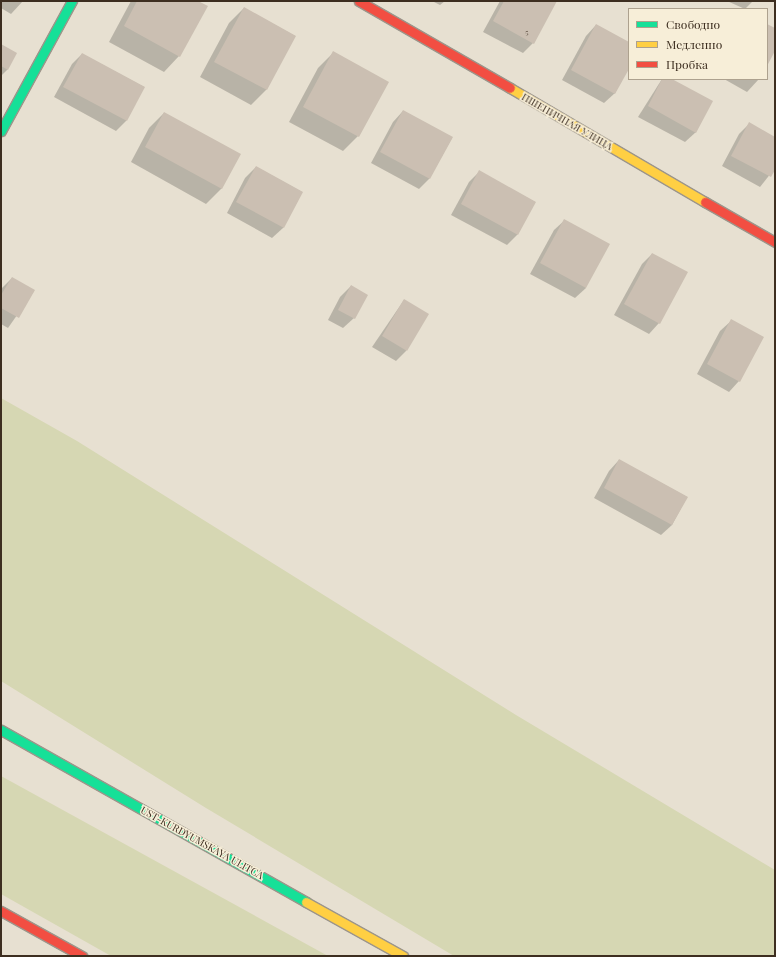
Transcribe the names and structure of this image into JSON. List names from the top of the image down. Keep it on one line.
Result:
{"streets":{"street":["ПШЕНИЧНАЯ УЛИЦА","UST-KURDYUMSKAYA ULITCA"]},"house_numbers":["5"],"legend":["Свободно","Медленно","Пробка"]}
